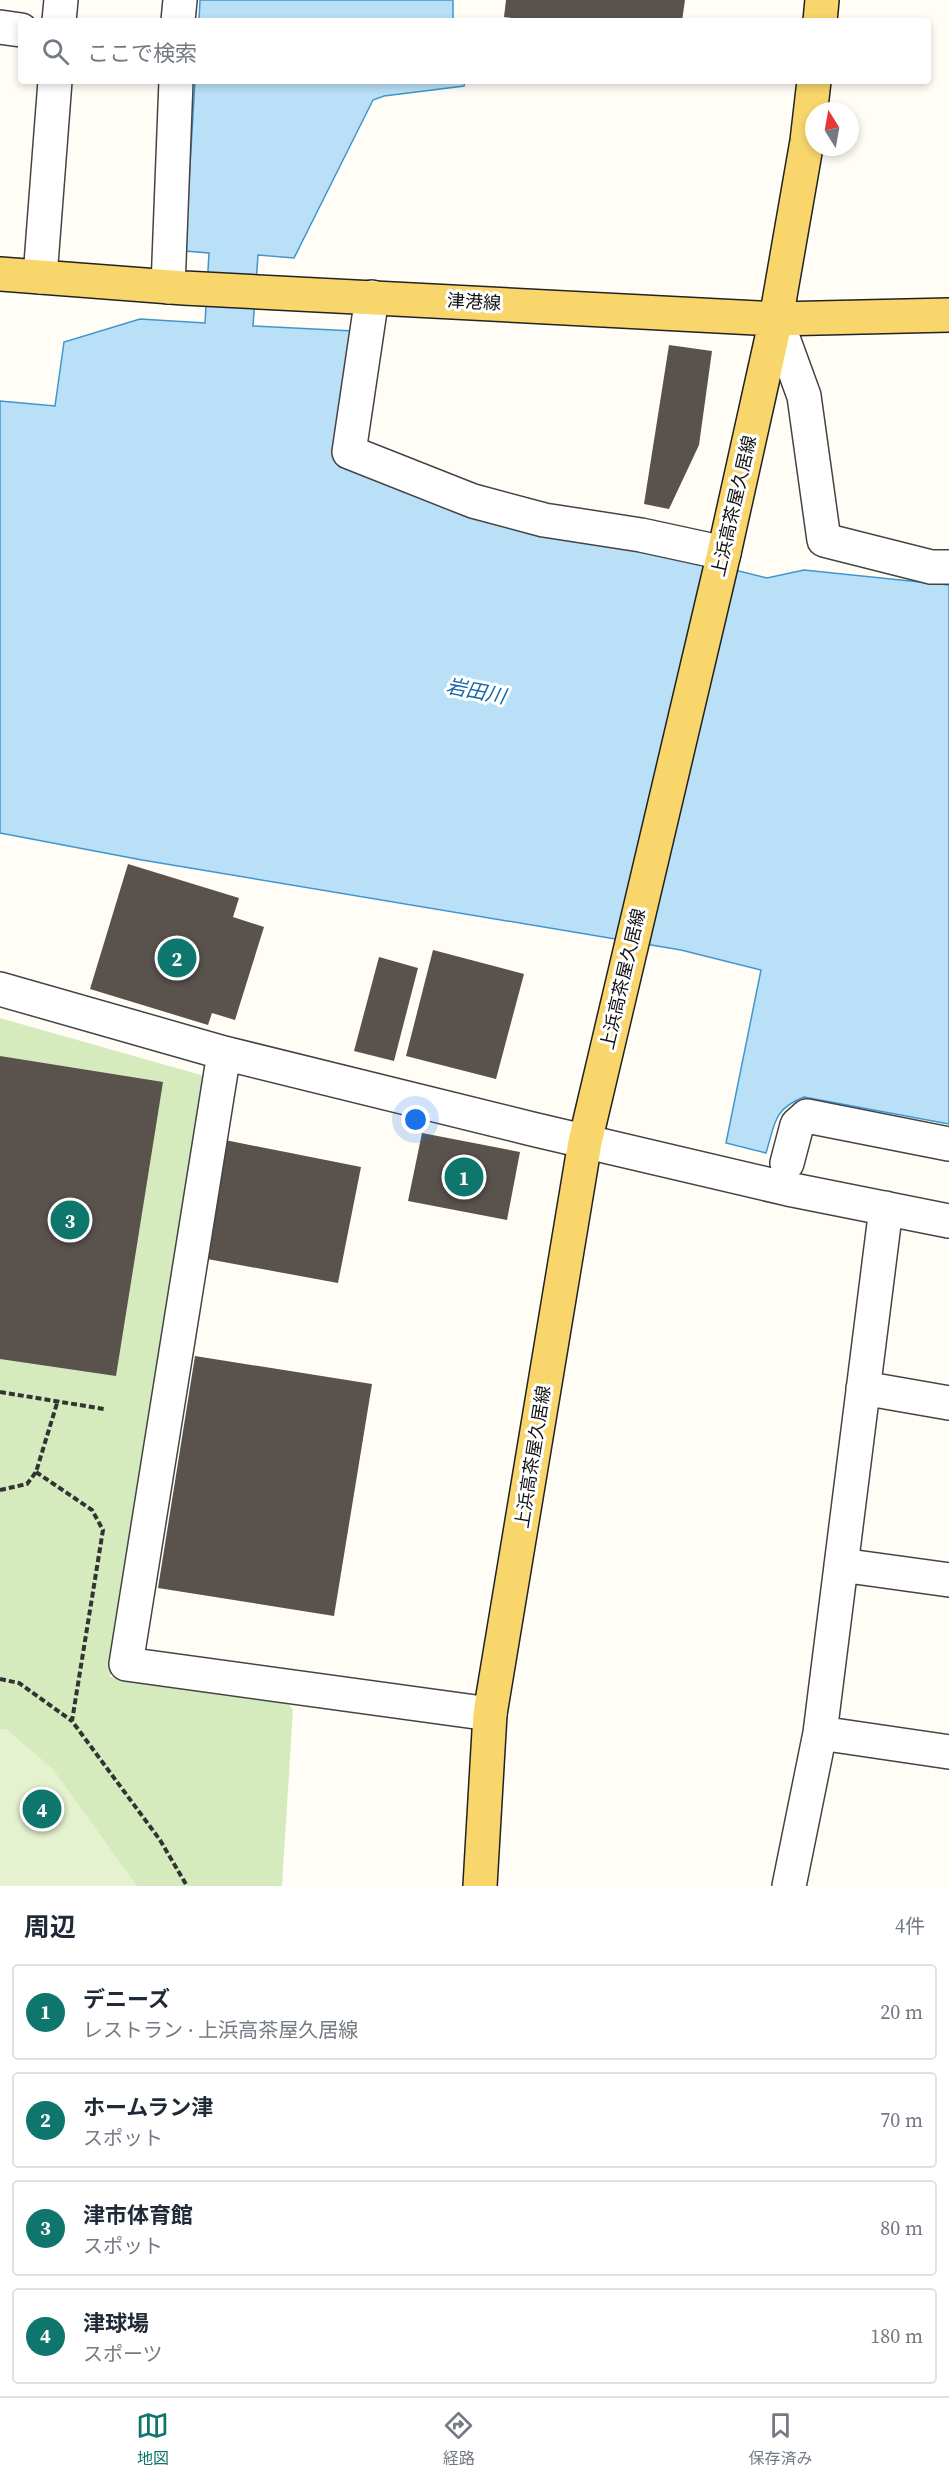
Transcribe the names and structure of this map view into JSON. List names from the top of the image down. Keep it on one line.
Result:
{"streets":{"main road":["津港線","上浜高茶屋久居線"]},"crossings":[["津港線","上浜高茶屋久居線"]],"water":["岩田川"],"north":"top","page":{"search":"ここで検索","pins":["2","1","3","4"],"heading":["周辺","4件"],"list":[{"mark":"1","name":"デニーズ","note":"レストラン · 上浜高茶屋久居線","value":"20 m"},{"mark":"2","name":"ホームラン津","note":"スポット","value":"70 m"},{"mark":"3","name":"津市体育館","note":"スポット","value":"80 m"},{"mark":"4","name":"津球場","note":"スポーツ","value":"180 m"}],"nav":["地図","経路","保存済み"]}}
